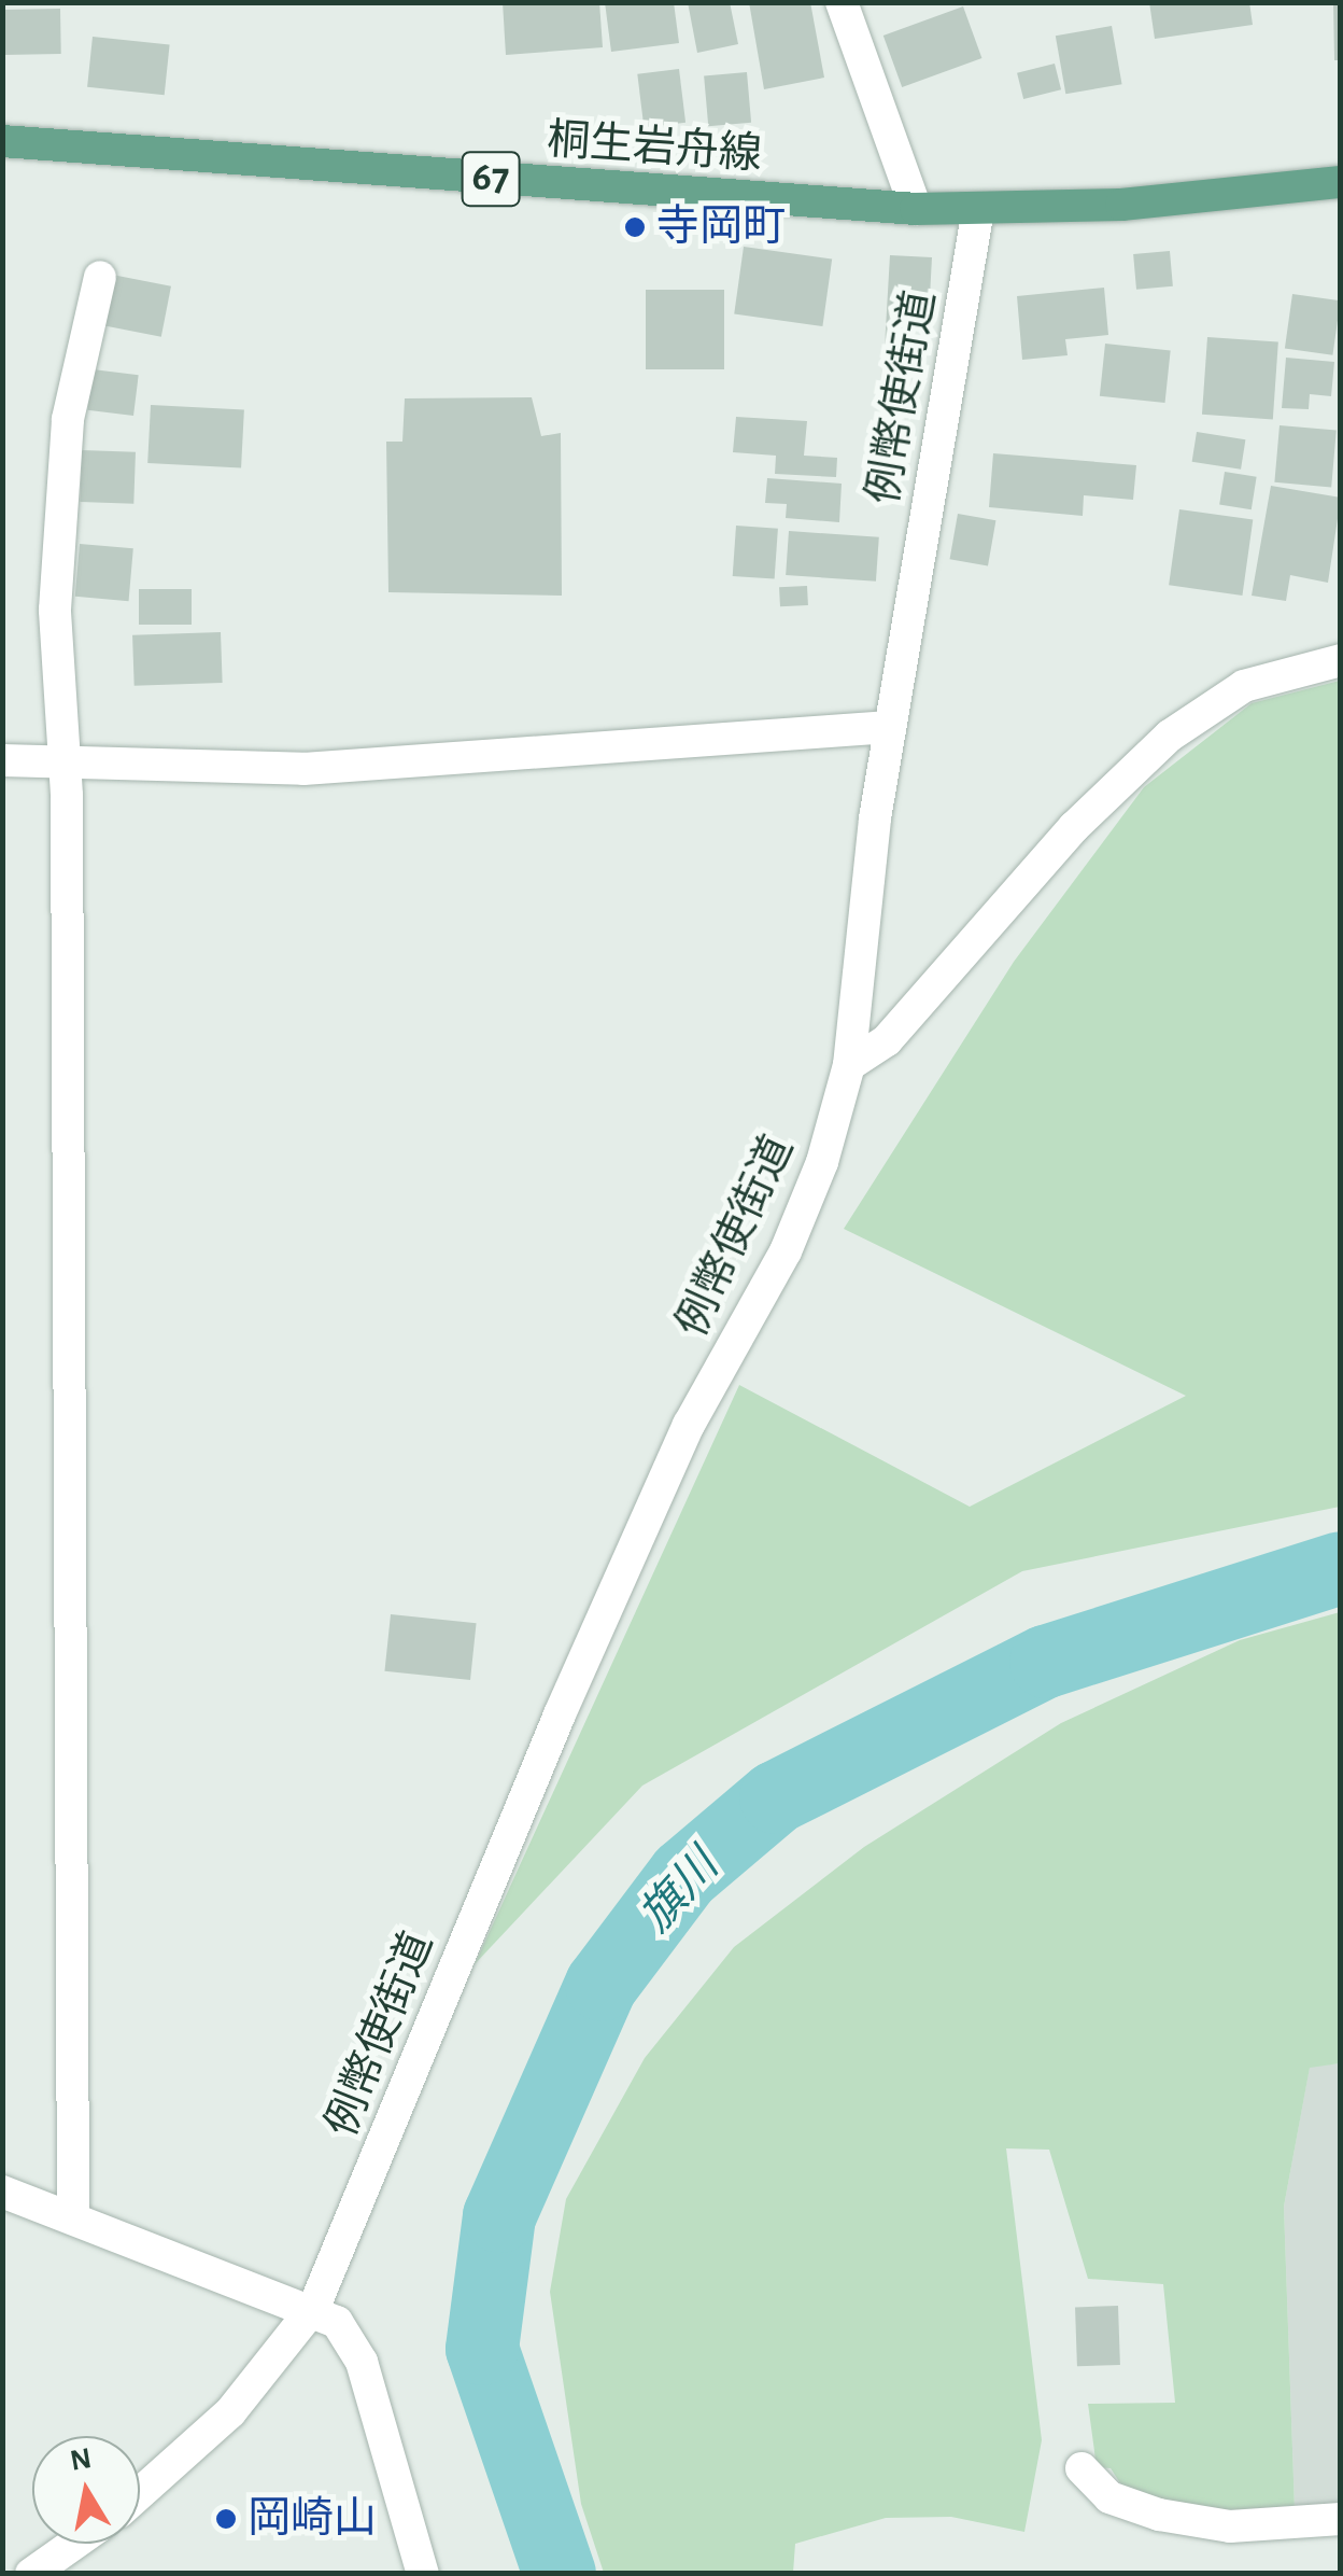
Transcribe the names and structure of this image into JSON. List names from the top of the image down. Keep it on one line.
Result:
{"streets":{"main road":["桐生岩舟線","67"],"street":["例幣使街道"]},"crossings":[["桐生岩舟線","67"],["桐生岩舟線","例幣使街道"],["67","例幣使街道"]],"water":["旗川"],"places":["寺岡町","岡崎山"],"north":"top"}
